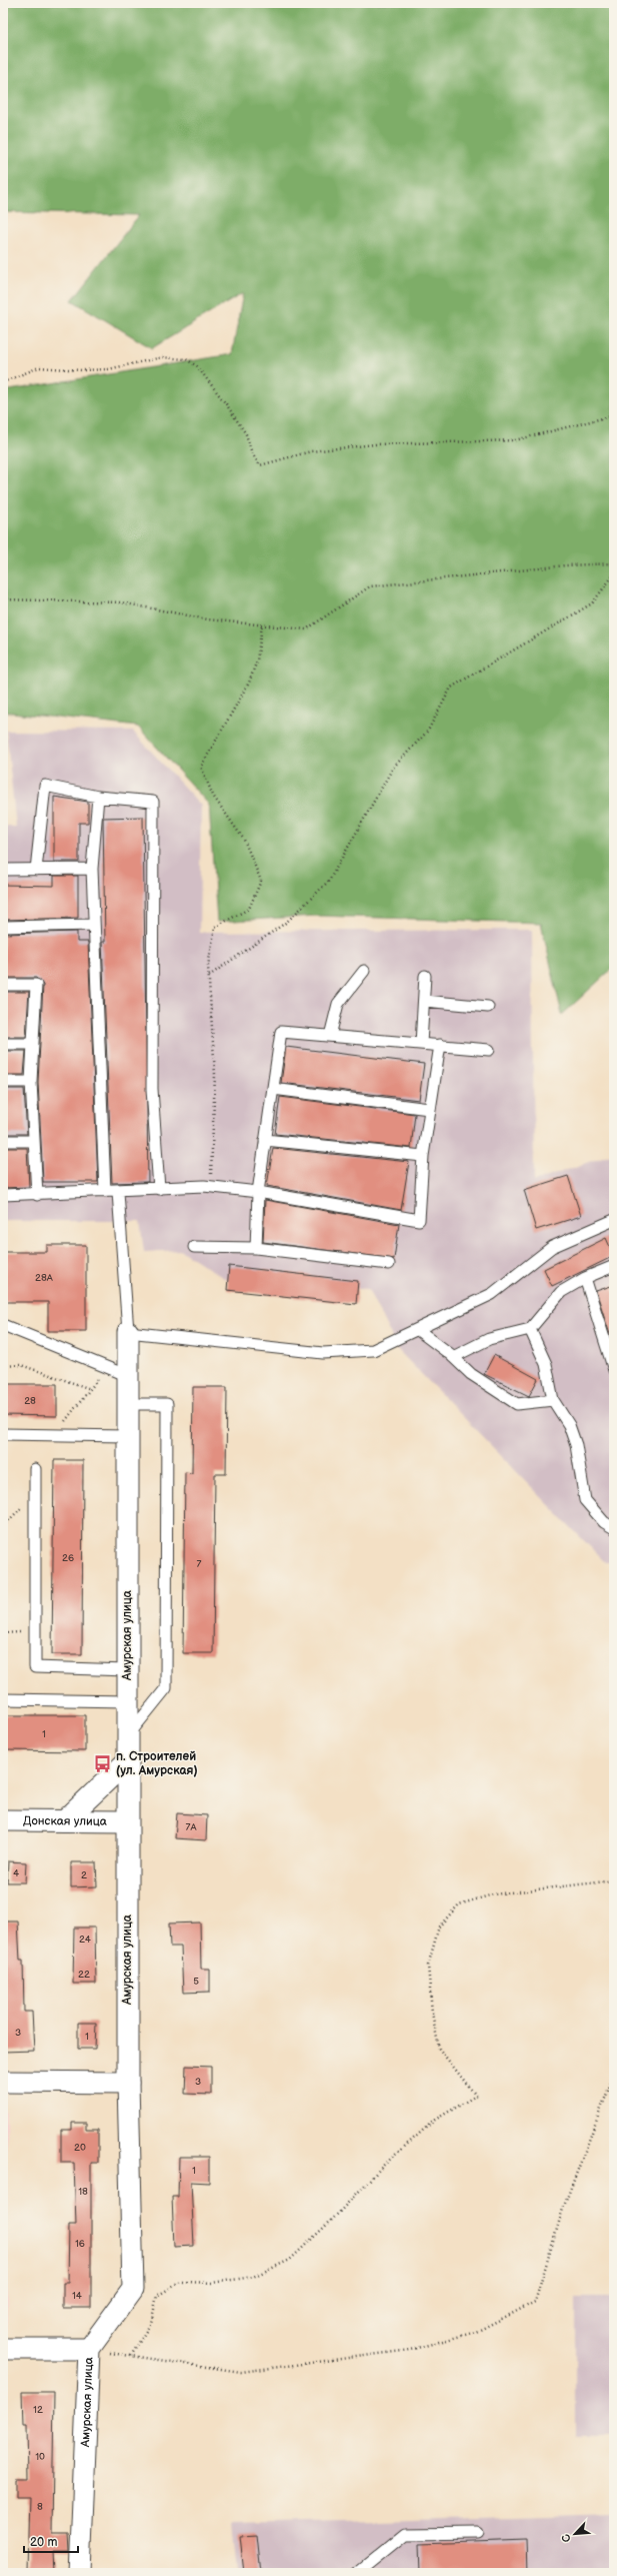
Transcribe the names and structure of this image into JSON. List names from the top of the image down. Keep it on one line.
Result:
{"streets":{"street":["Амурская улица","Донская улица"]},"crossings":[["Амурская улица","Донская улица"]],"places":{"bus stop":["п. Строителей (ул. Амурская)"]},"house_numbers":["28А","28","26","7","1","7А","4","2","24","22","5","3","1","3","20","1","18","16","14","12","10","8"],"scale_bar":"20 m","north":"bottom left"}
